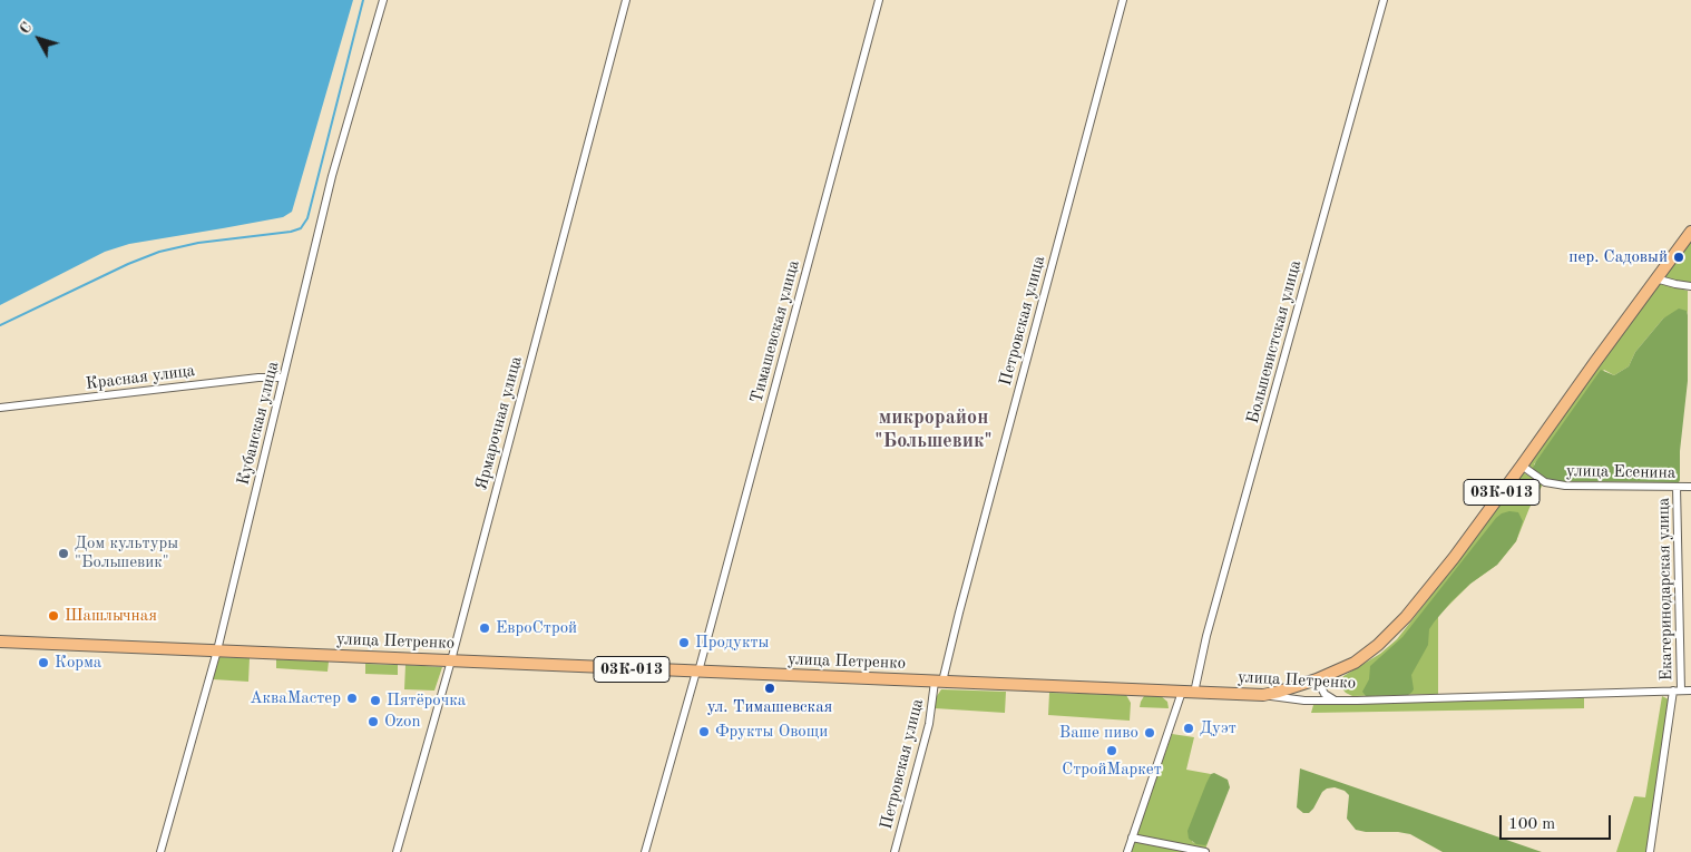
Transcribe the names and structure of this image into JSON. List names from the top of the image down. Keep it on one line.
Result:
{"streets":{"main road":["03К-013","улица Петренко"],"street":["Петровская улица","Тимашевская улица","Большевистская улица","Красная улица","Кубанская улица","Ярмарочная улица","улица Есенина","Екатеринодарская улица"]},"crossings":[["Петровская улица","улица Петренко"],["Тимашевская улица","улица Петренко"],["Большевистская улица","улица Петренко"],["Красная улица","Кубанская улица"],["Кубанская улица","улица Петренко"],["Ярмарочная улица","улица Петренко"],["улица Есенина","03К-013"],["улица Есенина","Екатеринодарская улица"],["03К-013","улица Петренко"],["Екатеринодарская улица","улица Петренко"]],"districts":["микрорайон \"Большевик\""],"places":["пер. Садовый","Дом культуры \"Большевик\"","Шашлычная","ЕвроСтрой","Продукты","Корма","ул. Тимашевская","АкваМастер","Пятёрочка","Ozon","Дуэт","Фрукты Овощи","Ваше пиво","СтройМаркет"],"scale_bar":"100 m","north":"top left"}
